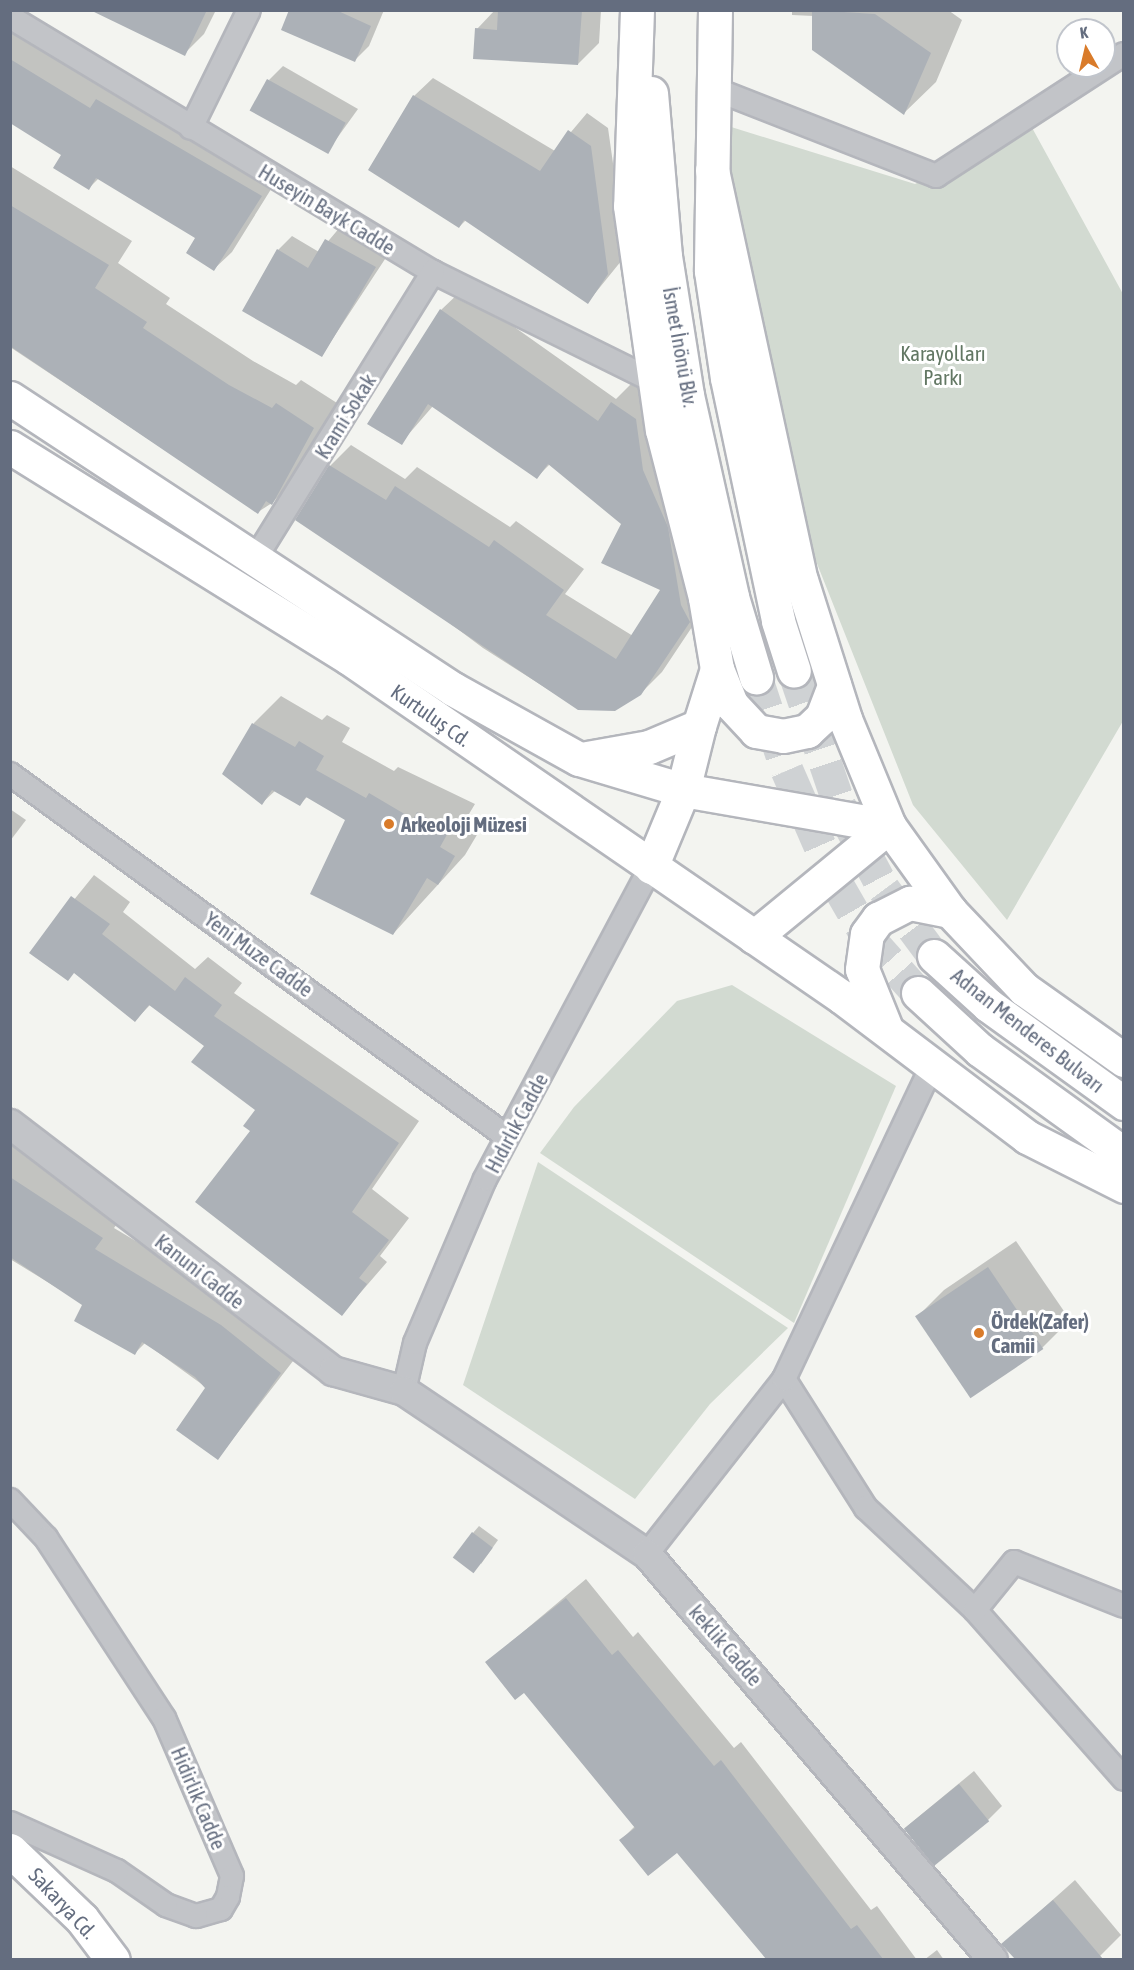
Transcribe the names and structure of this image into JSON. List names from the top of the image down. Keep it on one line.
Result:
{"streets":{"main road":["İsmet İnönü Blv.","Kurtuluş Cd.","Adnan Menderes Bulvarı","Sakarya Cd."],"street":["Huseyin Bayk Cadde","Krami Sokak","Yeni Muze Cadde","Hıdırlık Cadde","Kanuni Cadde","keklik Cadde","Hidirlik Cadde"]},"crossings":[["Huseyin Bayk Cadde","Krami Sokak"],["Krami Sokak","Kurtuluş Cd."],["Kurtuluş Cd.","Hıdırlık Cadde"],["Yeni Muze Cadde","Hıdırlık Cadde"],["Hıdırlık Cadde","Kanuni Cadde"],["Hıdırlık Cadde","keklik Cadde"],["Kanuni Cadde","keklik Cadde"]],"parks":["Karayolları Parkı"],"places":["Arkeoloji Müzesi","Ördek(Zafer) Camii"],"north":"top"}
